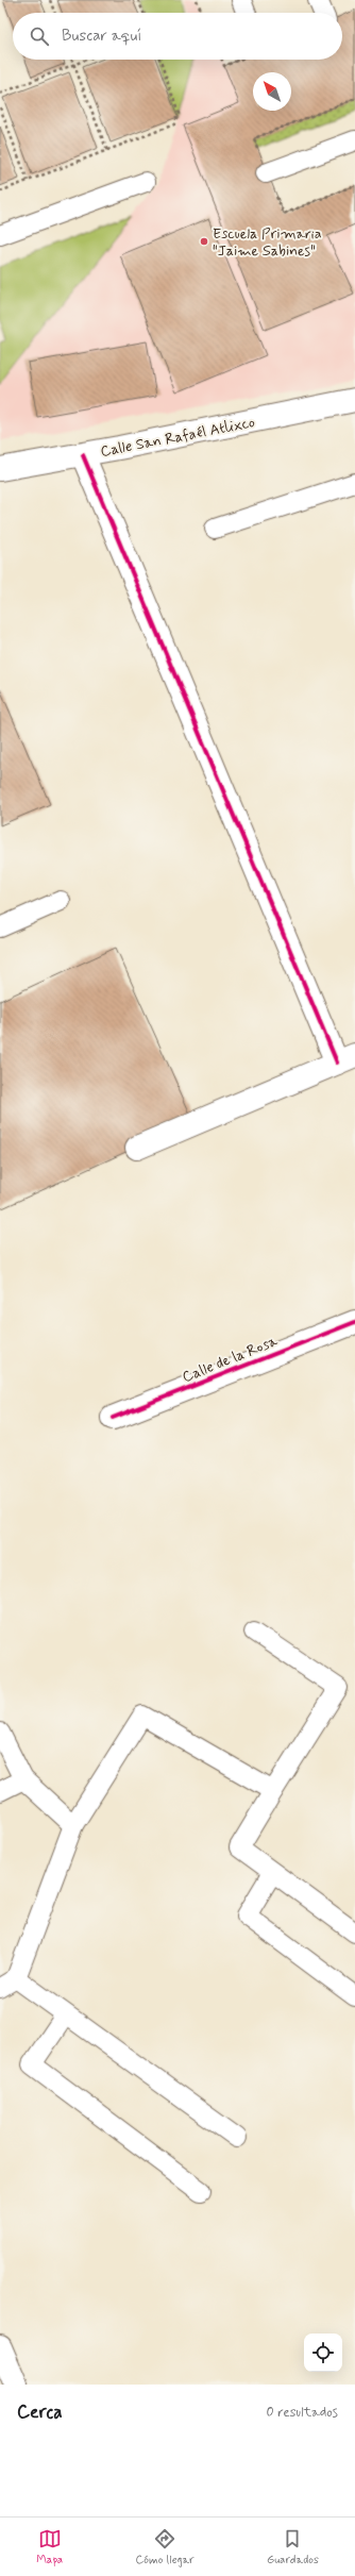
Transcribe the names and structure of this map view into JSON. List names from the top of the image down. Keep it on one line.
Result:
{"streets":{"street":["Calle San Rafaél Atlixco","Calle de la Rosa"]},"places":["Escuela Primaria \"Jaime Sabines\""],"north":"top left","page":{"search":"Buscar aquí","heading":["Cerca","0 resultados"],"nav":["Mapa","Cómo llegar","Guardados"]}}
